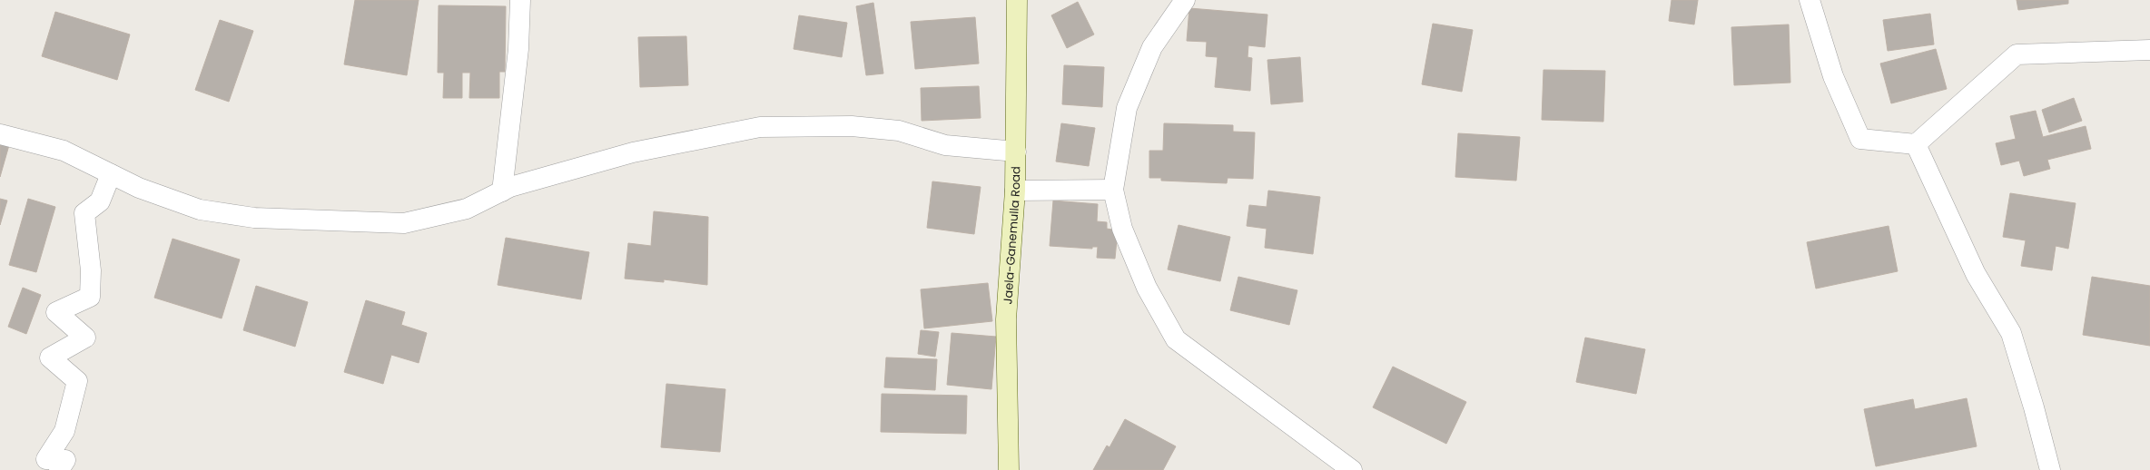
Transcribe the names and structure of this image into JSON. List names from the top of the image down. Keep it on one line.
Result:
{"streets":{"main road":["Jaela-Ganemulla Road"]}}
